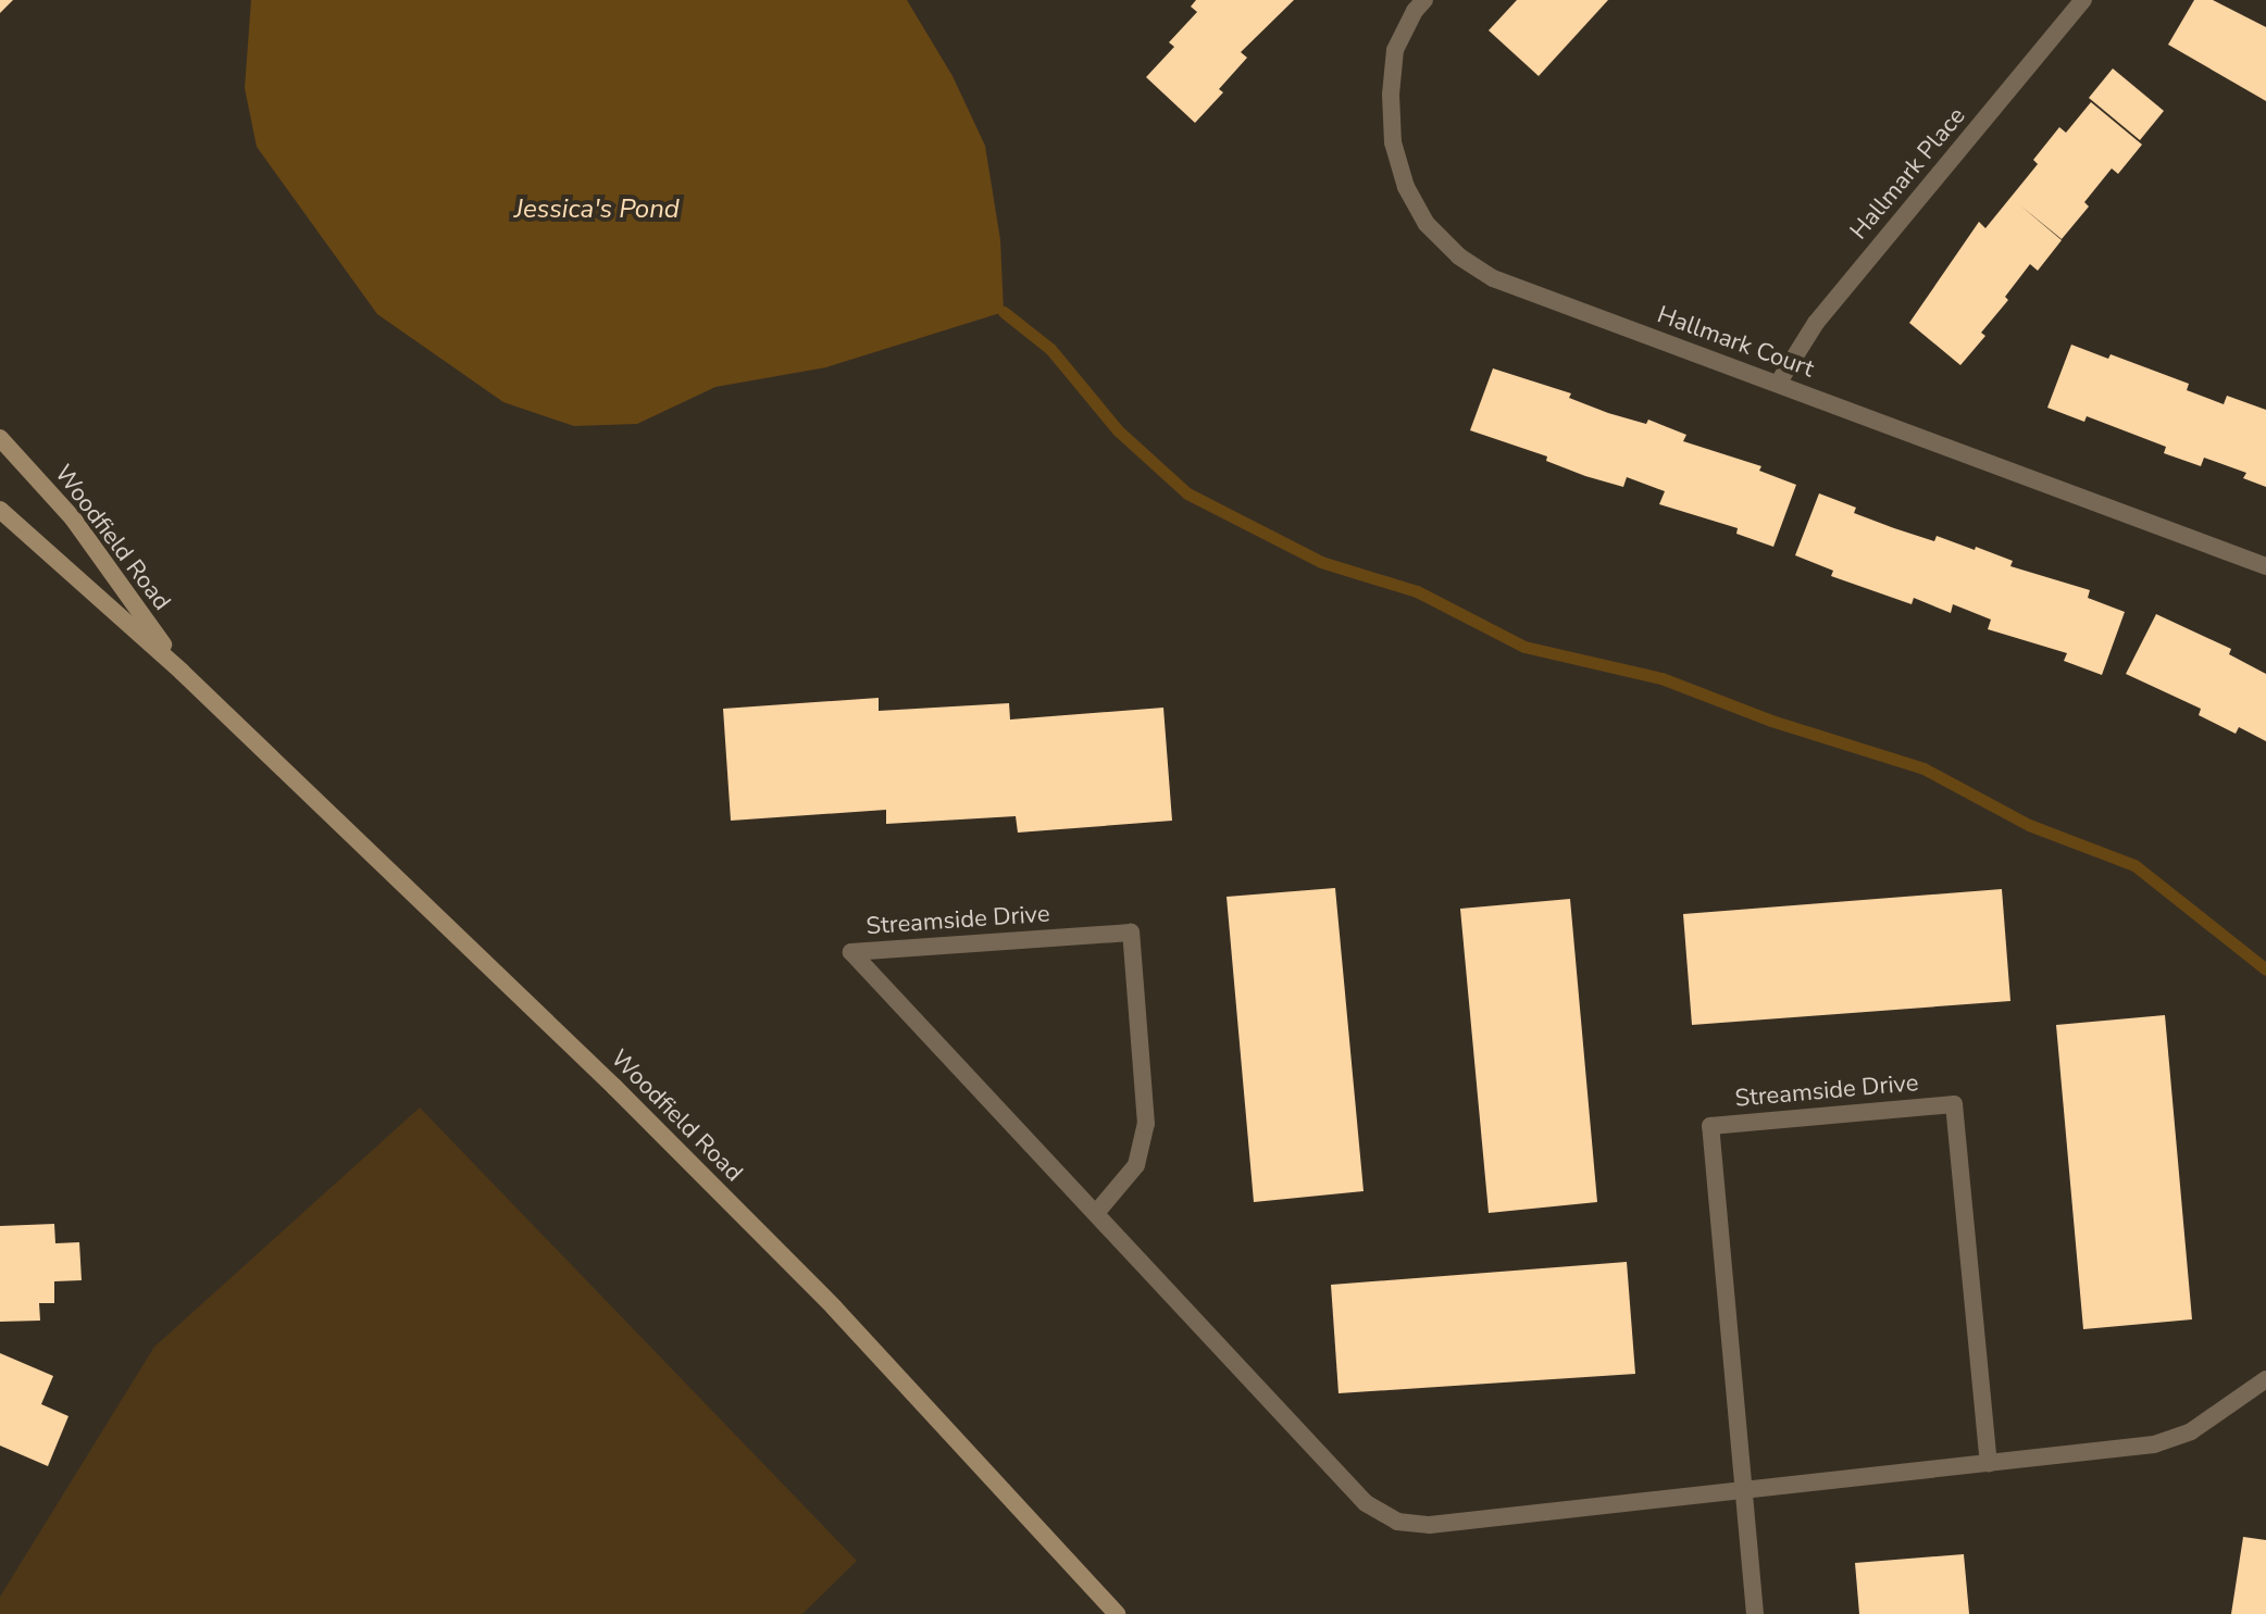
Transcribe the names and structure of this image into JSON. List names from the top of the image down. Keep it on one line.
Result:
{"streets":{"main road":["Woodfield Road"],"street":["Hallmark Place","Hallmark Court","Streamside Drive"]},"crossings":[["Hallmark Place","Hallmark Court"]],"water":["Jessica's Pond"]}
